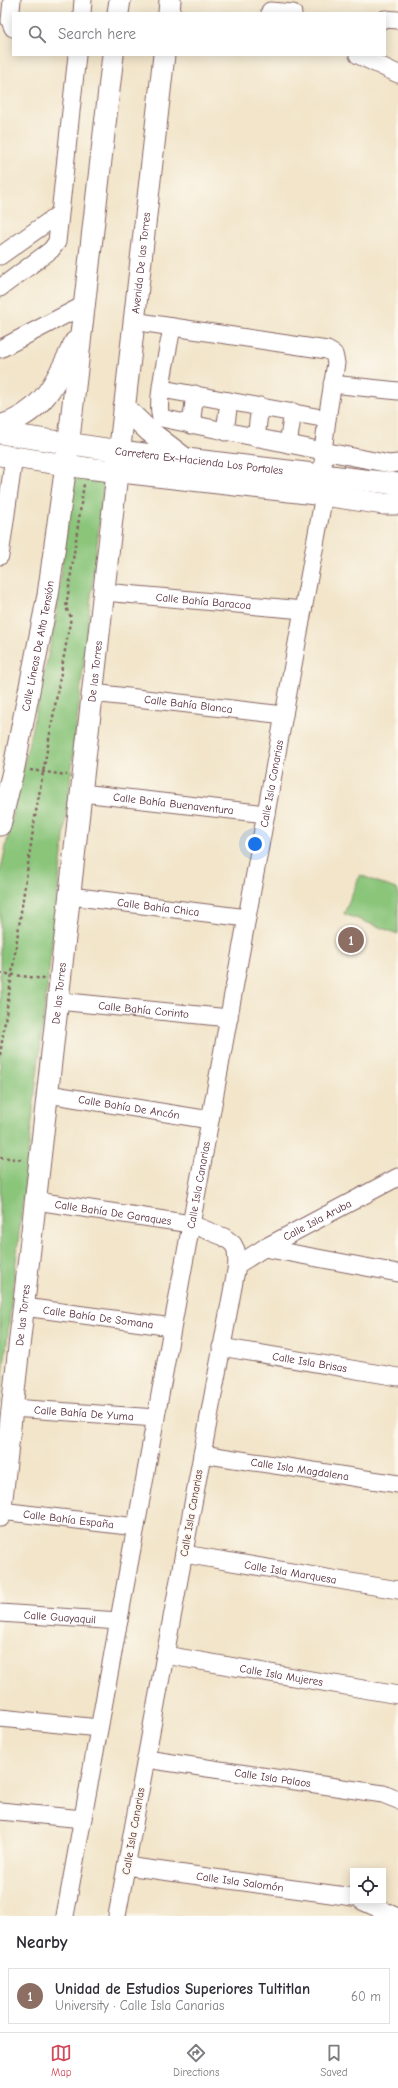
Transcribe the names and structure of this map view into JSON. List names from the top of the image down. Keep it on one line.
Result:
{"streets":{"main road":["Avenida De las Torres","Carretera Ex-Hacienda Los Portales","Calle Líneas De Alta Tensión","De las Torres"],"street":["Calle Bahía Baracoa","Calle Bahía Blanca","Calle Isla Canarias","Calle Bahía Buenaventura","Calle Bahía Chica","Calle Bahía Corinto","Calle Bahía De Ancón","Calle Bahía De Garaques","Calle Isla Aruba","Calle Bahía De Somana","Calle Isla Brisas","Calle Bahía De Yuma","Calle Isla Magdalena","Calle Bahía España","Calle Isla Marquesa","Calle Guayaquil","Calle Isla Mujeres","Calle Isla Palaos","Calle Isla Salomón"]},"crossings":[["Avenida De las Torres","Carretera Ex-Hacienda Los Portales"],["Avenida De las Torres","De las Torres"],["Avenida De las Torres","Calle Isla Canarias"],["Carretera Ex-Hacienda Los Portales","Calle Líneas De Alta Tensión"],["Carretera Ex-Hacienda Los Portales","De las Torres"],["Carretera Ex-Hacienda Los Portales","Calle Isla Canarias"],["Calle Bahía Baracoa","De las Torres"],["Calle Bahía Baracoa","Calle Isla Canarias"],["De las Torres","Calle Bahía Blanca"],["De las Torres","Calle Bahía Buenaventura"],["De las Torres","Calle Bahía Chica"],["De las Torres","Calle Bahía Corinto"],["De las Torres","Calle Bahía De Ancón"],["De las Torres","Calle Bahía De Garaques"],["De las Torres","Calle Bahía De Somana"],["De las Torres","Calle Bahía De Yuma"],["De las Torres","Calle Bahía España"],["Calle Bahía Blanca","Calle Isla Canarias"],["Calle Isla Canarias","Calle Bahía Buenaventura"],["Calle Isla Canarias","Calle Bahía Chica"],["Calle Isla Canarias","Calle Bahía Corinto"],["Calle Isla Canarias","Calle Bahía De Ancón"],["Calle Isla Canarias","Calle Bahía De Garaques"],["Calle Isla Canarias","Calle Isla Aruba"],["Calle Isla Canarias","Calle Isla Brisas"],["Calle Isla Canarias","Calle Isla Magdalena"],["Calle Isla Canarias","Calle Isla Marquesa"],["Calle Isla Canarias","Calle Isla Mujeres"],["Calle Isla Canarias","Calle Isla Palaos"],["Calle Isla Canarias","Calle Isla Salomón"]],"page":{"search":"Search here","pins":"1","heading":"Nearby","list":[{"mark":"1","name":"Unidad de Estudios Superiores Tultitlan","note":"University · Calle Isla Canarias","value":"60 m"}],"nav":["Map","Directions","Saved"]}}
